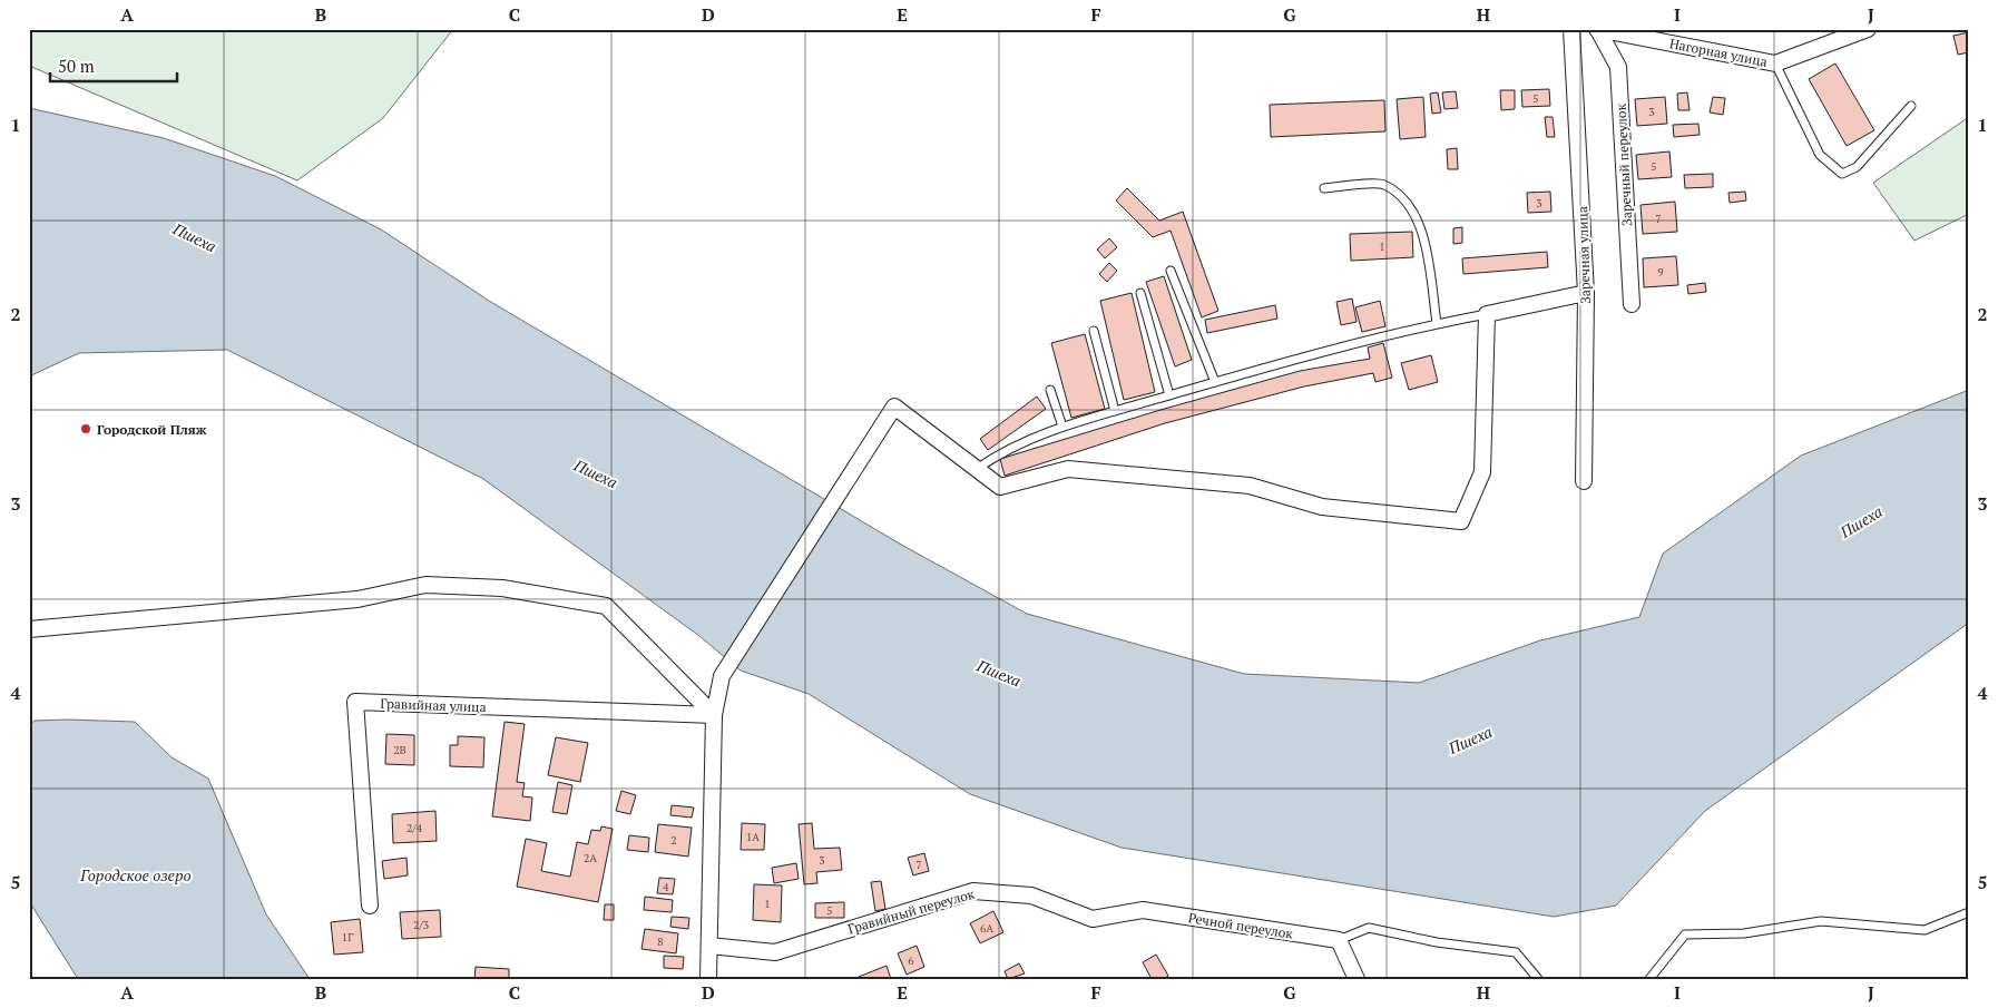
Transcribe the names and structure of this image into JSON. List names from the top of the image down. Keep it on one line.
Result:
{"streets":{"street":["Нагорная улица","Заречный переулок","Заречная улица","Гравийная улица","Гравийный переулок","Речной переулок"]},"crossings":[["Нагорная улица","Заречный переулок"],["Гравийный переулок","Речной переулок"]],"water":["Пшеха","Городское озеро"],"places":["Городской Пляж"],"house_numbers":["5","3","5","3","7","1","9","2В","2/4","1А","2","2А","3","7","4","1","5","2/3","6А","1Г","8","6"],"scale_bar":"50 m","grid":{"columns":["A","B","C","D","E","F","G","H","I","J"],"rows":["1","2","3","4","5"]}}
